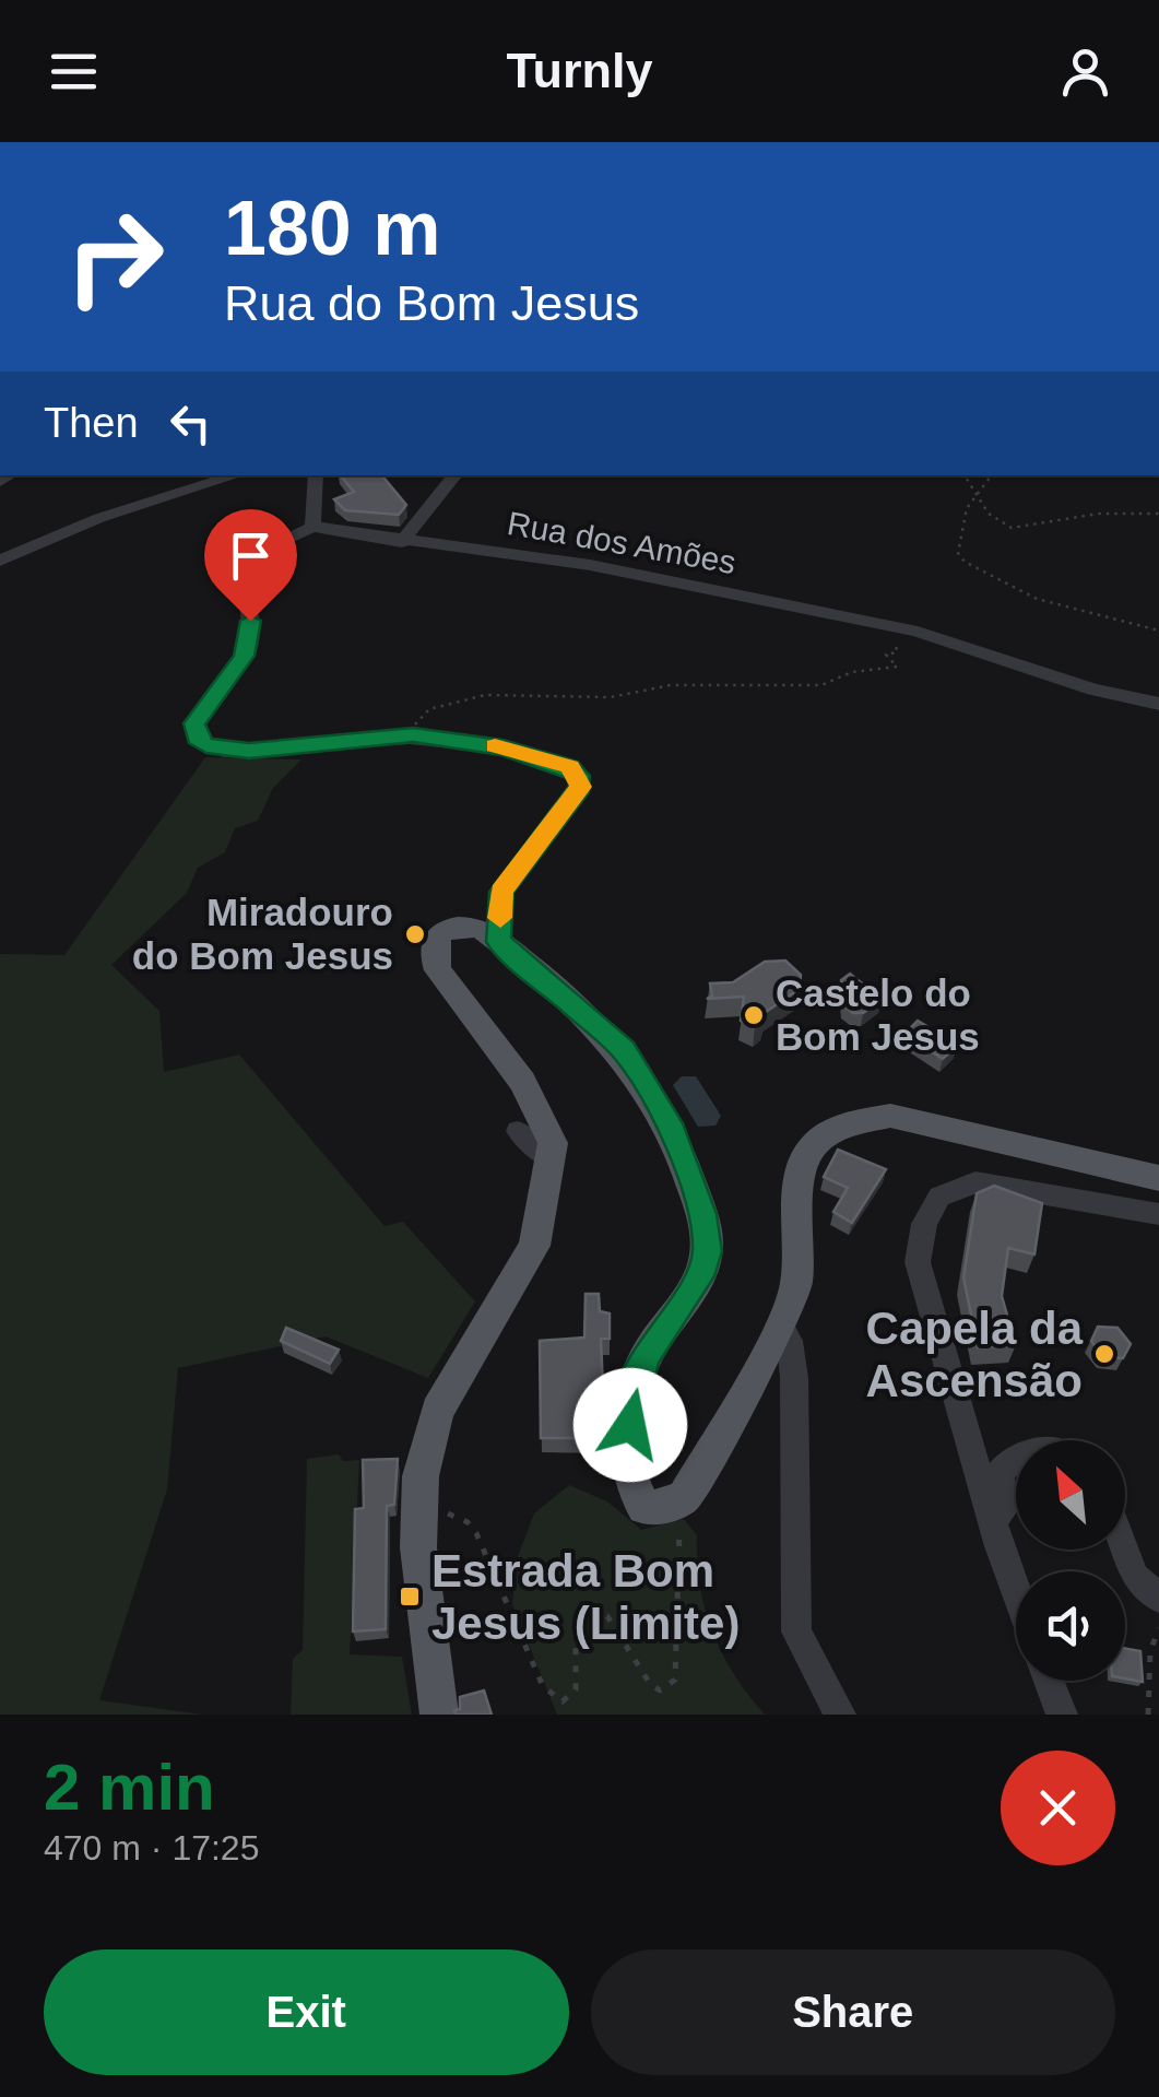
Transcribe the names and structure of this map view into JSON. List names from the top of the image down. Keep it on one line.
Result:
{"streets":{"street":["Rua dos Amões"]},"places":{"other":["Miradouro do Bom Jesus","Castelo do Bom Jesus","Capela da Ascensão"],"transit":["Estrada Bom Jesus (Limite)"]},"north":"top left","page":{"header":"Turnly","turn":["180 m","Rua do Bom Jesus"],"then":"Then","heading":["2 min","470 m · 17:25"],"buttons":["Exit","Share"]}}
